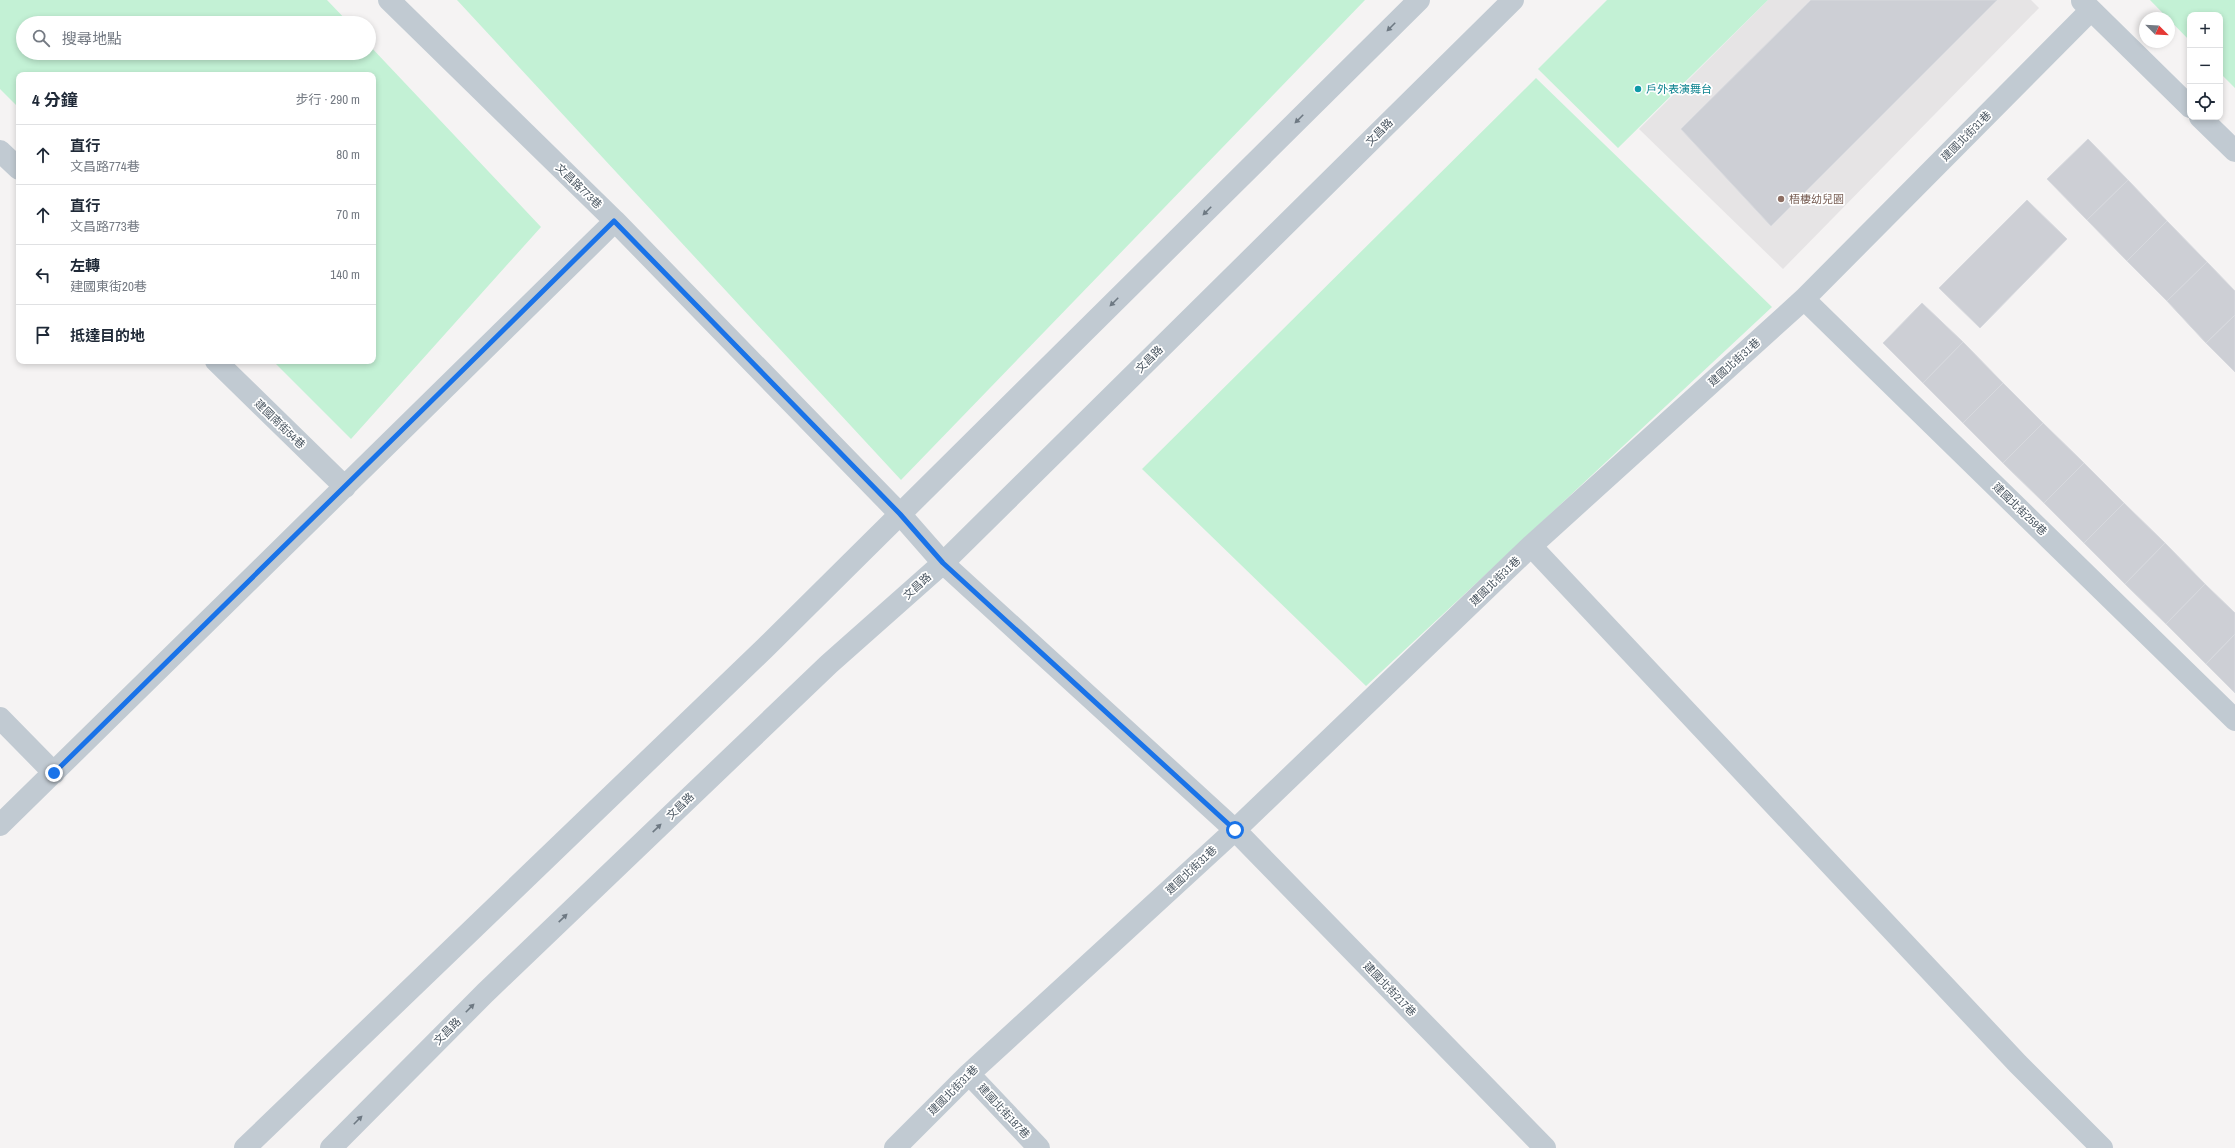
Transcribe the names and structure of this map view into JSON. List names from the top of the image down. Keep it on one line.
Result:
{"streets":{"street":["文昌路","建國北街31巷","文昌路773巷","建國南街54巷","建國北街259巷","建國北街217巷","建國北街187巷"]},"crossings":[["文昌路","文昌路773巷"],["文昌路","建國北街217巷"],["建國北街31巷","建國北街259巷"],["建國北街31巷","建國北街217巷"],["建國北街31巷","建國北街187巷"],["文昌路773巷","建國北街217巷"]],"places":["戶外表演舞台","梧棲幼兒園"],"north":"bottom right","page":{"map_buttons":["+","−"],"search":"搜尋地點","heading":["4 分鐘","步行 · 290 m"],"list":[["直行","文昌路774巷","80 m"],["直行","文昌路773巷","70 m"],["左轉","建國東街20巷","140 m"],"抵達目的地"]}}
